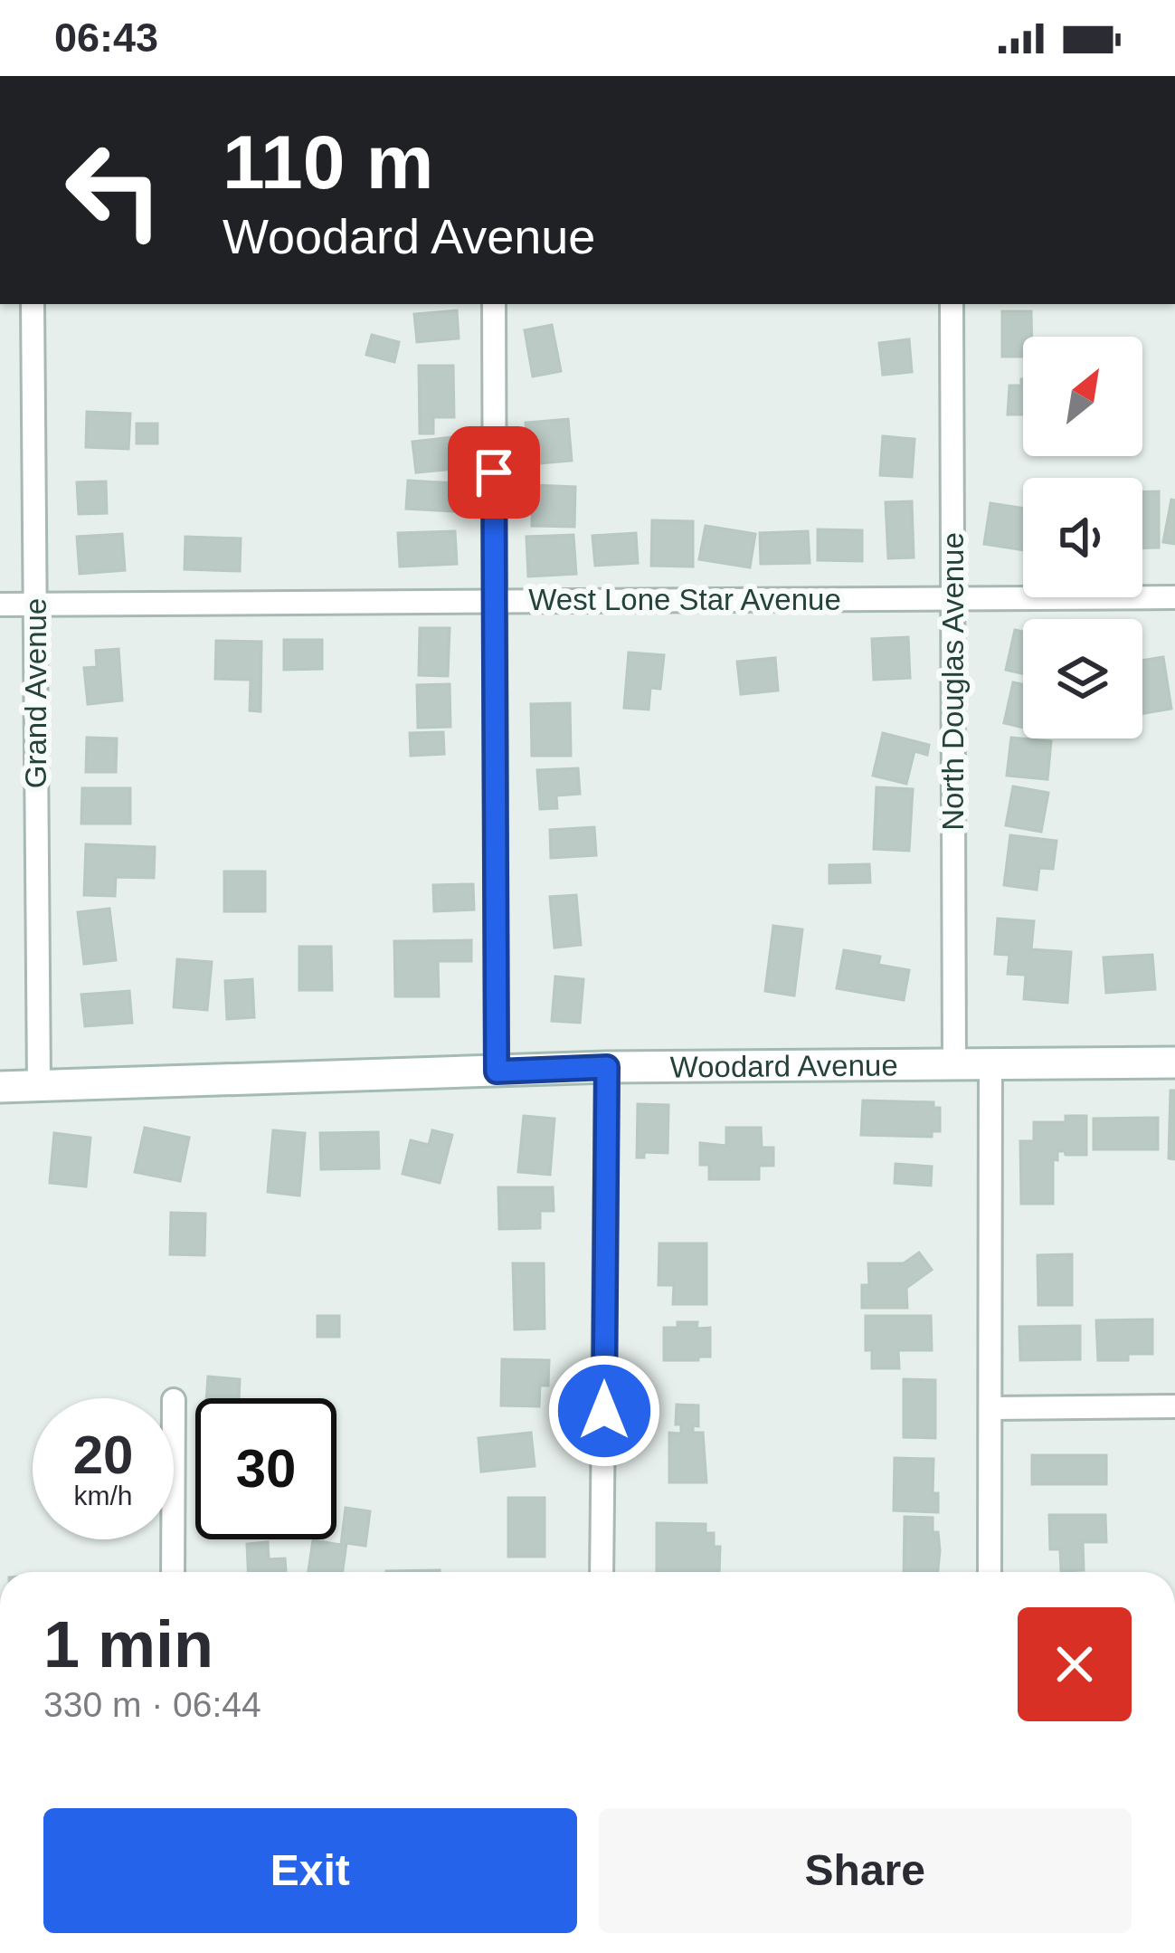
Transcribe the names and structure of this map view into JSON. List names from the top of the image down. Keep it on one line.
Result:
{"streets":{"street":["West Lone Star Avenue","North Douglas Avenue","Grand Avenue","Woodard Avenue"]},"crossings":[["West Lone Star Avenue","North Douglas Avenue"],["West Lone Star Avenue","Grand Avenue"],["North Douglas Avenue","Woodard Avenue"],["Grand Avenue","Woodard Avenue"]],"north":"top right","page":{"status":"06:43","turn":["110 m","Woodard Avenue"],"speed":"20 km/h","limit":"30","heading":["1 min","330 m · 06:44"],"buttons":["Exit","Share"]}}
